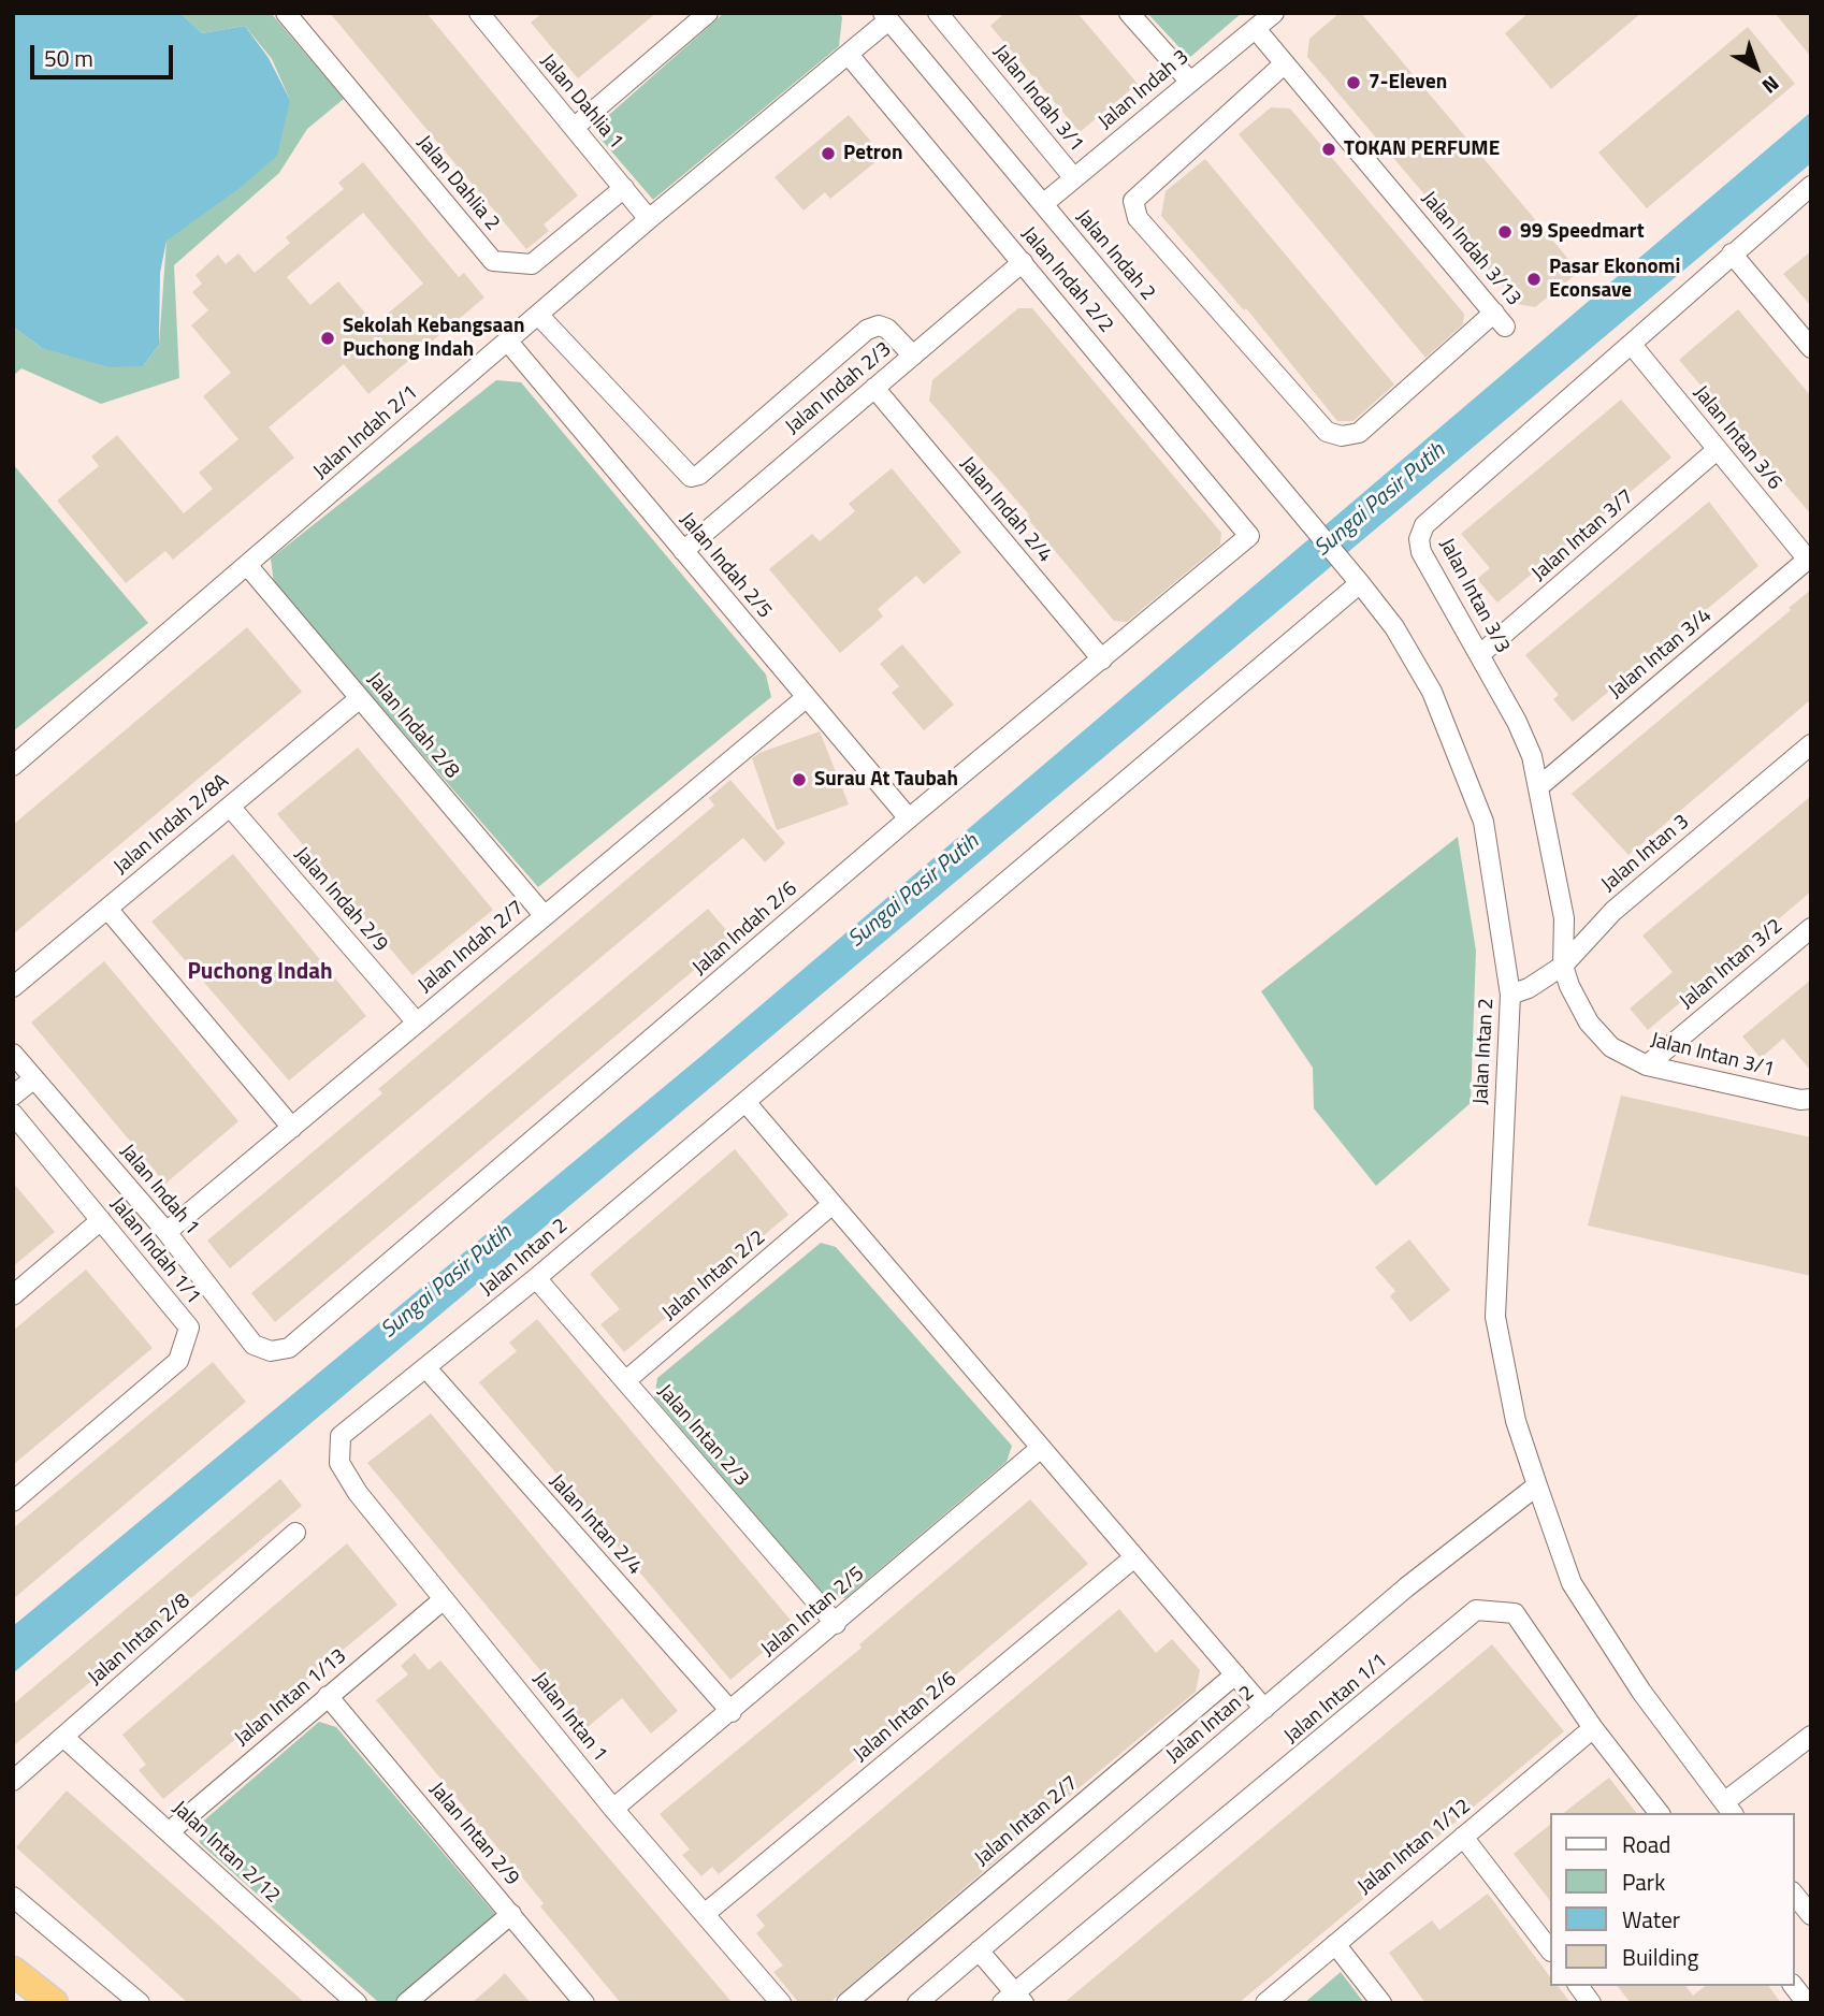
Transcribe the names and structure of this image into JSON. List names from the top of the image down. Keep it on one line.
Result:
{"streets":{"street":["Jalan Indah 3","Jalan Indah 3/1","Jalan Dahlia 1","Jalan Dahlia 2","Jalan Indah 3/13","Jalan Indah 2","Jalan Indah 2/2","Jalan Indah 2/3","Jalan Indah 2/1","Jalan Intan 3/6","Jalan Indah 2/4","Jalan Intan 3/7","Jalan Indah 2/5","Jalan Intan 3/3","Jalan Intan 3/4","Jalan Indah 2/8","Jalan Indah 2/8A","Jalan Intan 3","Jalan Indah 2/9","Jalan Indah 2/6","Jalan Indah 2/7","Jalan Intan 3/2","Jalan Intan 2","Jalan Intan 3/1","Jalan Indah 1","Jalan Indah 1/1","Jalan Intan 2/2","Jalan Intan 2/3","Jalan Intan 2/4","Jalan Intan 2/5","Jalan Intan 2/8","Jalan Intan 1/13","Jalan Intan 1/1","Jalan Intan 1","Jalan Intan 2/6","Jalan Intan 2/7","Jalan Intan 2/9","Jalan Intan 1/12","Jalan Intan 2/12"]},"crossings":[["Jalan Indah 3","Jalan Indah 3/1"],["Jalan Indah 3","Jalan Indah 3/13"],["Jalan Indah 3","Jalan Indah 2"],["Jalan Dahlia 1","Jalan Dahlia 2"],["Jalan Dahlia 1","Jalan Indah 2/1"],["Jalan Indah 2","Jalan Indah 2/1"],["Jalan Indah 2","Jalan Intan 2"],["Jalan Indah 2/2","Jalan Indah 2/3"],["Jalan Indah 2/2","Jalan Indah 2/1"],["Jalan Indah 2/2","Jalan Indah 2/6"],["Jalan Indah 2/3","Jalan Indah 2/4"],["Jalan Indah 2/3","Jalan Indah 2/5"],["Jalan Indah 2/1","Jalan Indah 2/5"],["Jalan Indah 2/1","Jalan Indah 2/8"],["Jalan Intan 3/6","Jalan Intan 3/7"],["Jalan Intan 3/6","Jalan Intan 3/3"],["Jalan Intan 3/6","Jalan Intan 3/4"],["Jalan Indah 2/4","Jalan Indah 2/6"],["Jalan Intan 3/7","Jalan Intan 3/3"],["Jalan Indah 2/5","Jalan Indah 2/6"],["Jalan Indah 2/5","Jalan Indah 2/7"],["Jalan Intan 3/3","Jalan Intan 3/4"],["Jalan Intan 3/3","Jalan Intan 3"],["Jalan Intan 3/3","Jalan Intan 3/1"],["Jalan Indah 2/8","Jalan Indah 2/8A"],["Jalan Indah 2/8","Jalan Indah 2/7"],["Jalan Indah 2/8A","Jalan Indah 2/9"],["Jalan Intan 3","Jalan Intan 2"],["Jalan Intan 3","Jalan Intan 3/1"],["Jalan Indah 2/9","Jalan Indah 2/7"],["Jalan Indah 2/6","Jalan Indah 1"],["Jalan Indah 2/7","Jalan Indah 1"],["Jalan Intan 3/2","Jalan Intan 3/1"],["Jalan Intan 2","Jalan Intan 2/3"],["Jalan Intan 2","Jalan Intan 2/4"],["Jalan Intan 2","Jalan Intan 1"],["Jalan Intan 2/2","Jalan Intan 2/3"],["Jalan Intan 2/3","Jalan Intan 2/5"],["Jalan Intan 2/4","Jalan Intan 2/5"],["Jalan Intan 2/5","Jalan Intan 1"],["Jalan Intan 2/8","Jalan Intan 2/12"],["Jalan Intan 1/13","Jalan Intan 1"],["Jalan Intan 1/13","Jalan Intan 2/9"],["Jalan Intan 1/13","Jalan Intan 2/12"],["Jalan Intan 1/1","Jalan Intan 1/12"],["Jalan Intan 1","Jalan Intan 2/6"]],"districts":["Puchong Indah"],"water":["Sungai Pasir Putih"],"places":["7-Eleven","TOKAN PERFUME","Petron","99 Speedmart","Pasar Ekonomi Econsave","Sekolah Kebangsaan Puchong Indah","Surau At Taubah"],"legend":["Road","Park","Water","Building"],"scale_bar":"50 m","north":"bottom right"}
